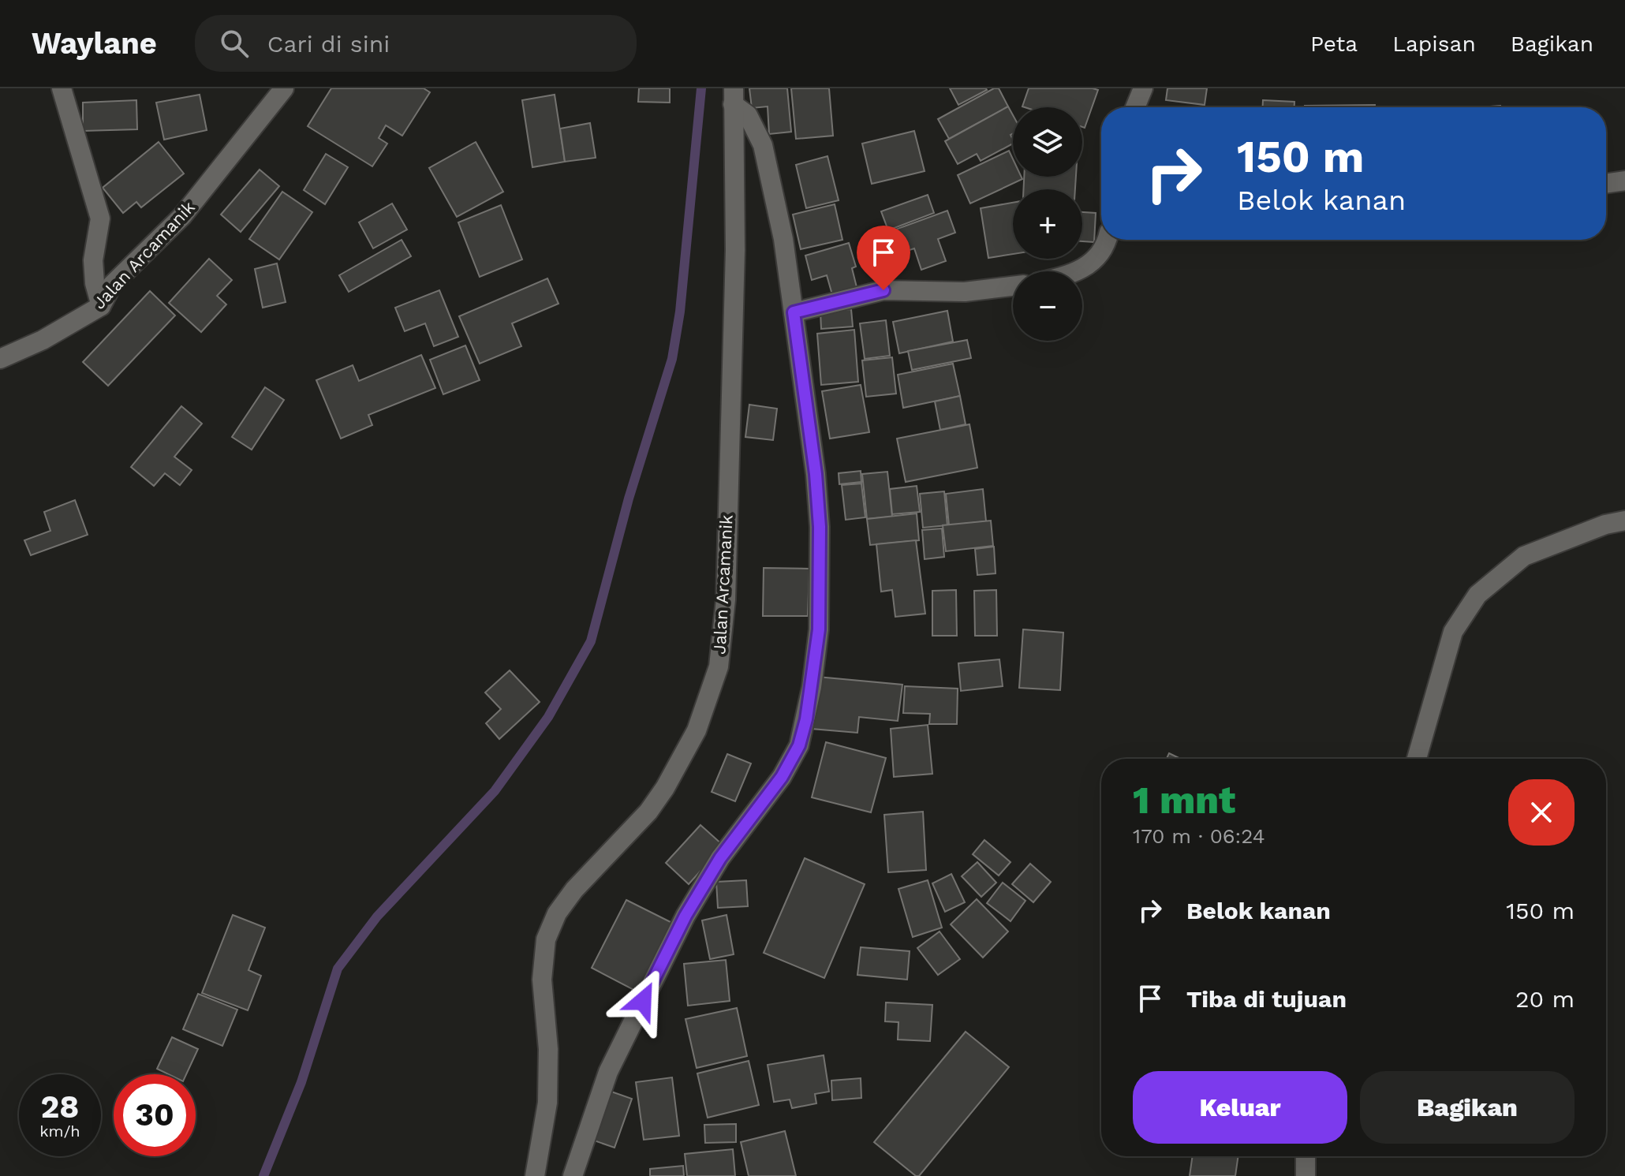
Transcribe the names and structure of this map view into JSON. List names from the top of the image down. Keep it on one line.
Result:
{"streets":{"street":["Jalan Arcamanik"]},"page":{"header":"Waylane","search":"Cari di sini","nav":["Peta","Lapisan","Bagikan"],"map_buttons":["+","−"],"turn":["150 m","Belok kanan"],"heading":["1 mnt","170 m · 06:24"],"list":[{"name":"Belok kanan","value":"150 m"},{"name":"Tiba di tujuan","value":"20 m"}],"buttons":["Keluar","Bagikan"],"speed":"28 km/h","limit":"30"}}
